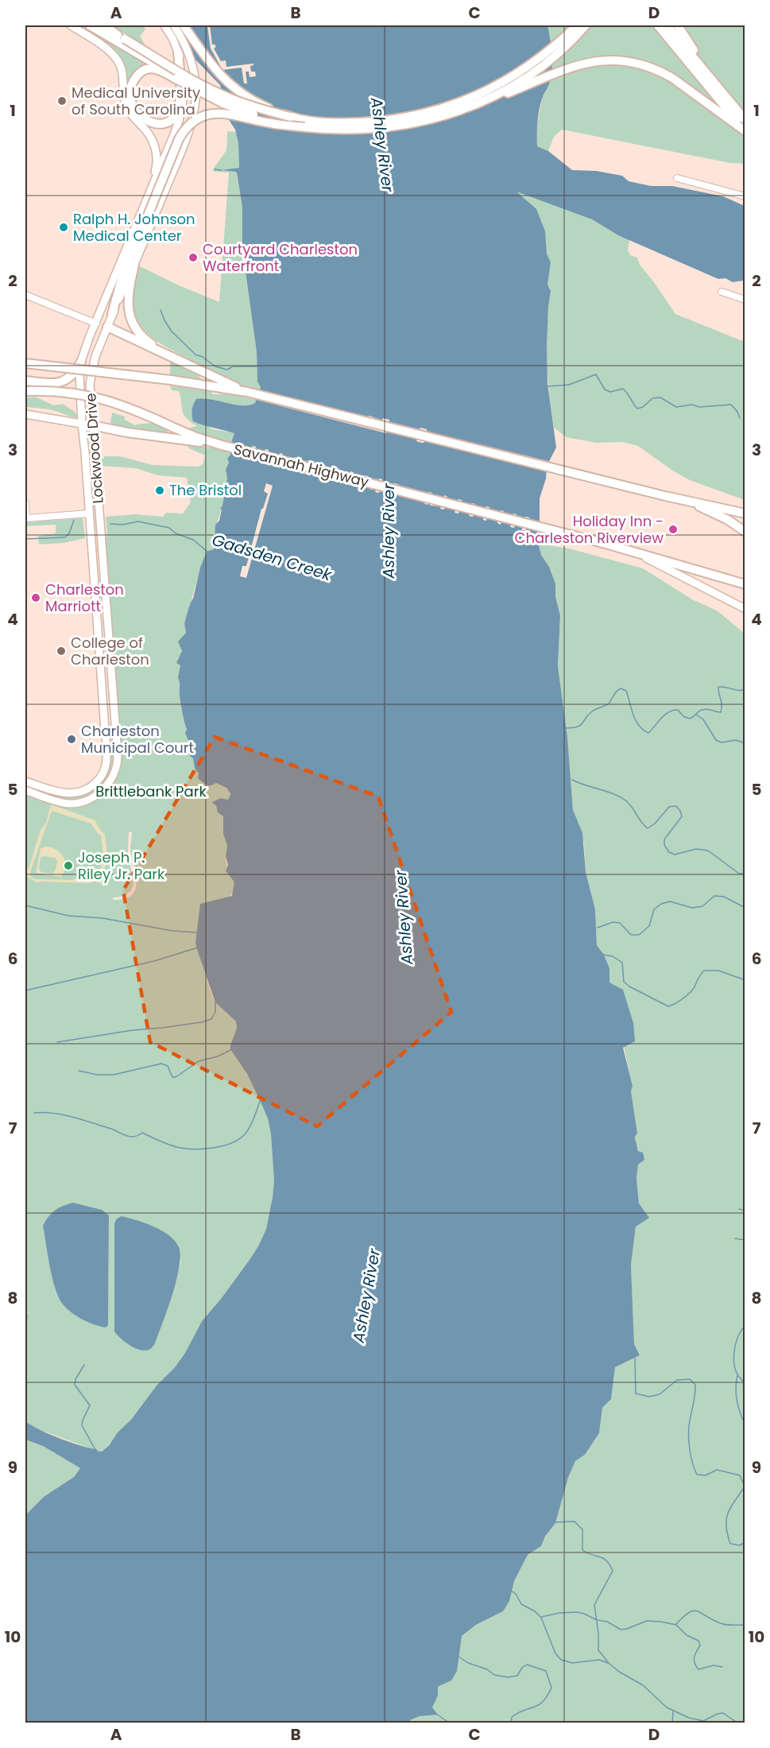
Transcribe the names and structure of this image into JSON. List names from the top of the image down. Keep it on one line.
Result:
{"streets":{"highway":["Savannah Highway"],"main road":["Lockwood Drive"]},"water":["Ashley River","Gadsden Creek"],"parks":["Brittlebank Park"],"places":["Medical University of South Carolina","Ralph H. Johnson Medical Center","Courtyard Charleston Waterfront","The Bristol","Holiday Inn - Charleston Riverview","Charleston Marriott","College of Charleston","Charleston Municipal Court","Joseph P. Riley Jr. Park"],"grid":{"columns":["A","B","C","D"],"rows":["1","2","3","4","5","6","7","8","9","10"]}}
